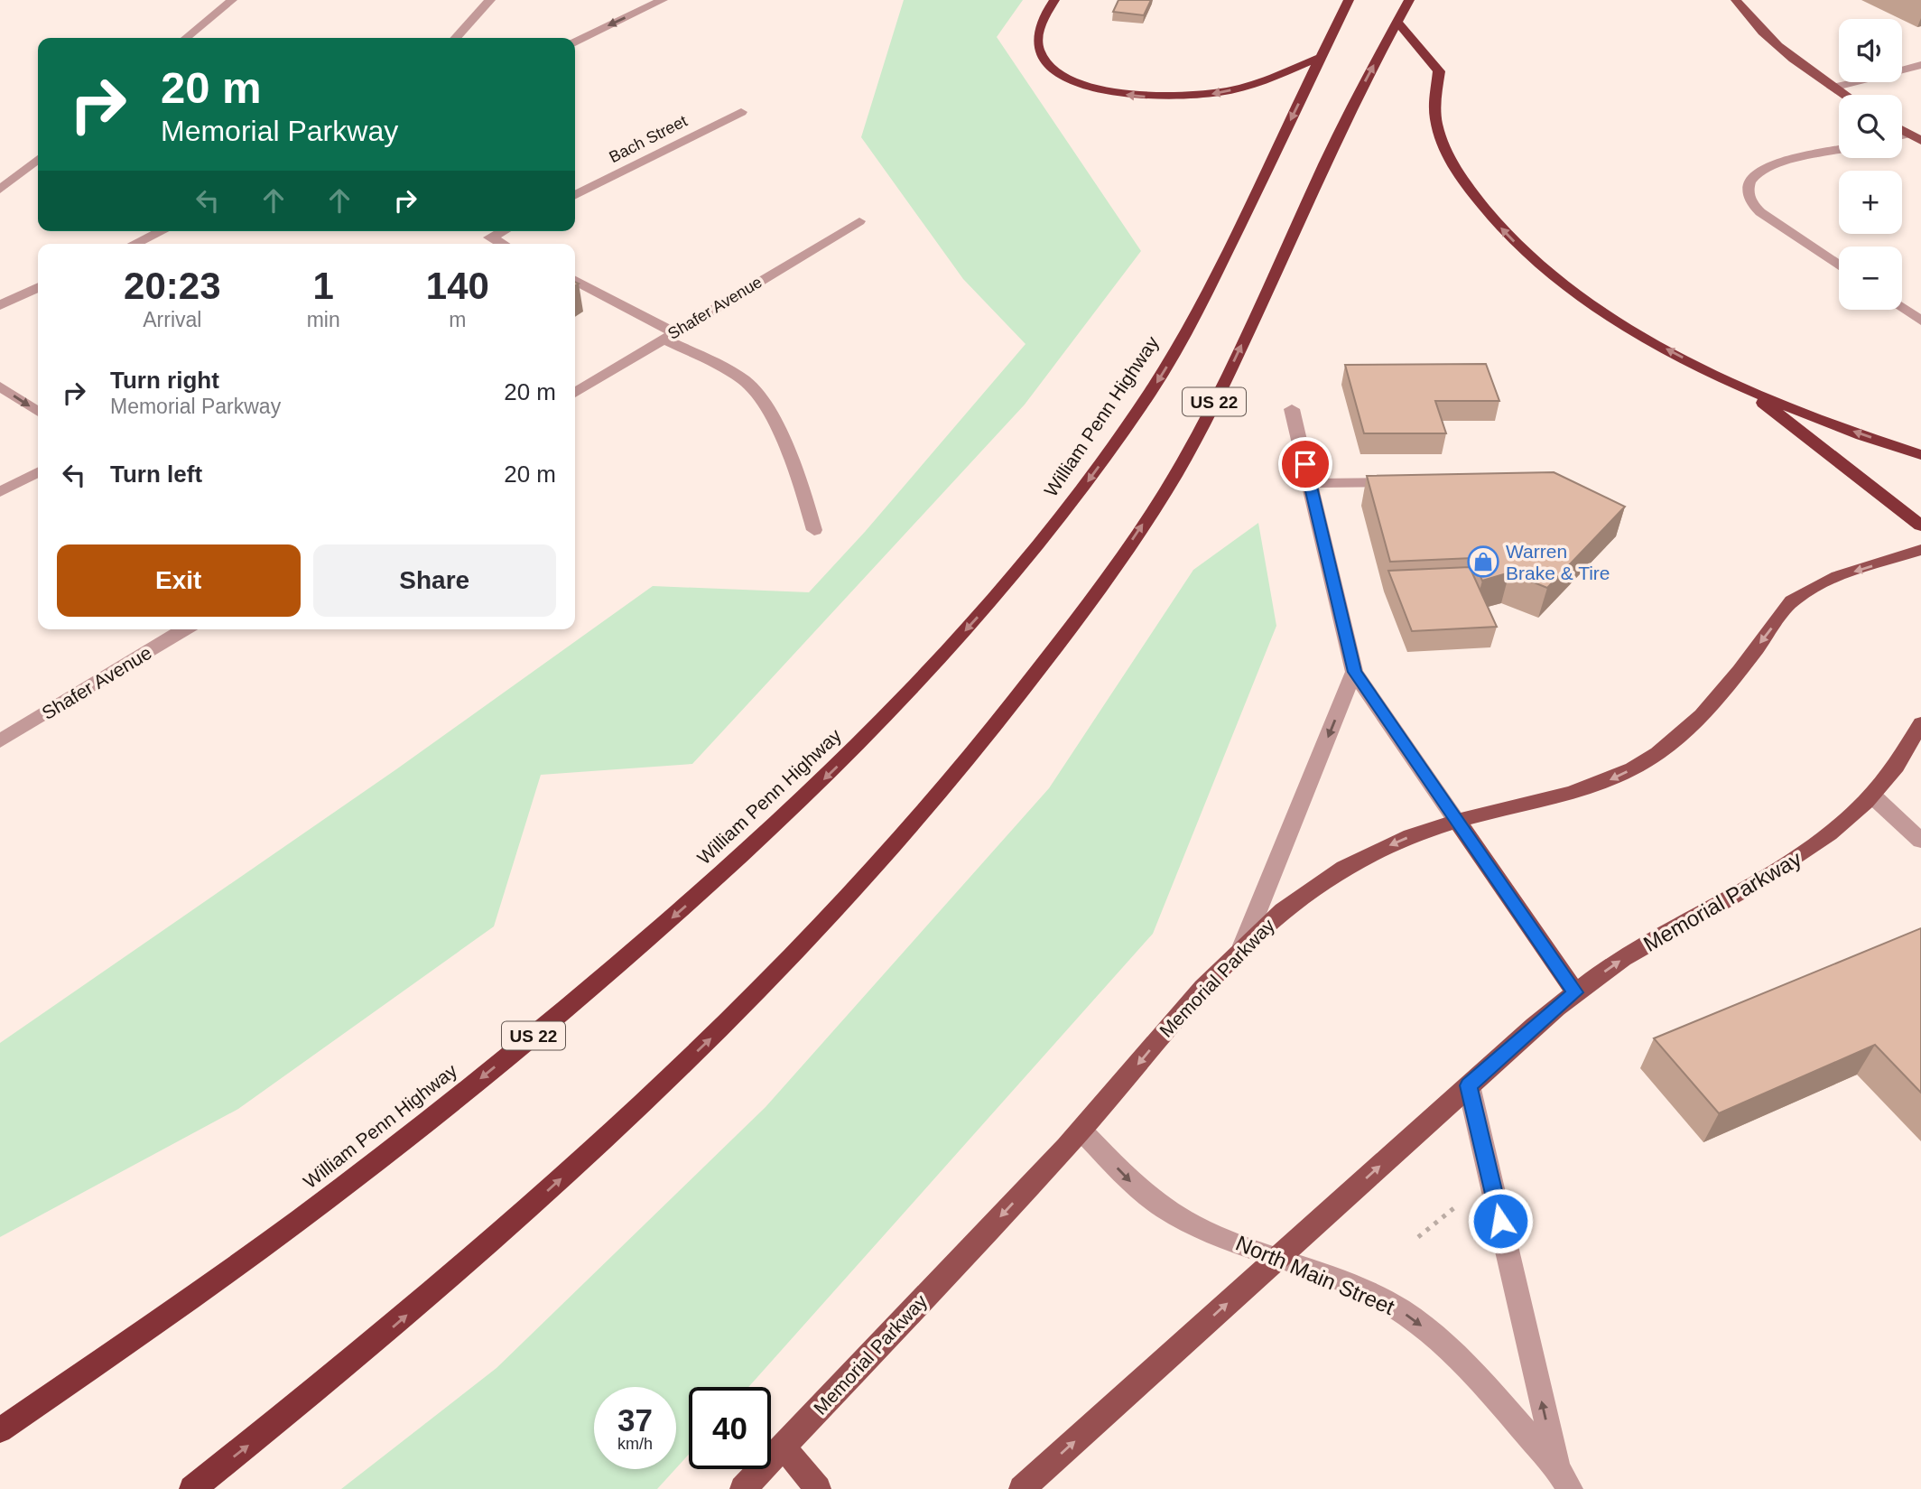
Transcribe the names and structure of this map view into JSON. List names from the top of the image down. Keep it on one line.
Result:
{"streets":{"highway":["US 22","William Penn Highway"],"main road":["Memorial Parkway"],"street":["Bach Street","Shafer Avenue","North Main Street"]},"crossings":[["Memorial Parkway","North Main Street"]],"places":{"shop":["Warren Brake & Tire"]},"page":{"map_buttons":["+","−"],"turn":["20 m","Memorial Parkway"],"eta":["20:23","Arrival","1","min","140","m"],"list":[{"name":"Turn right","note":"Memorial Parkway","value":"20 m"},{"name":"Turn left","value":"20 m"}],"buttons":["Exit","Share"],"speed":"37 km/h","limit":"40"}}
